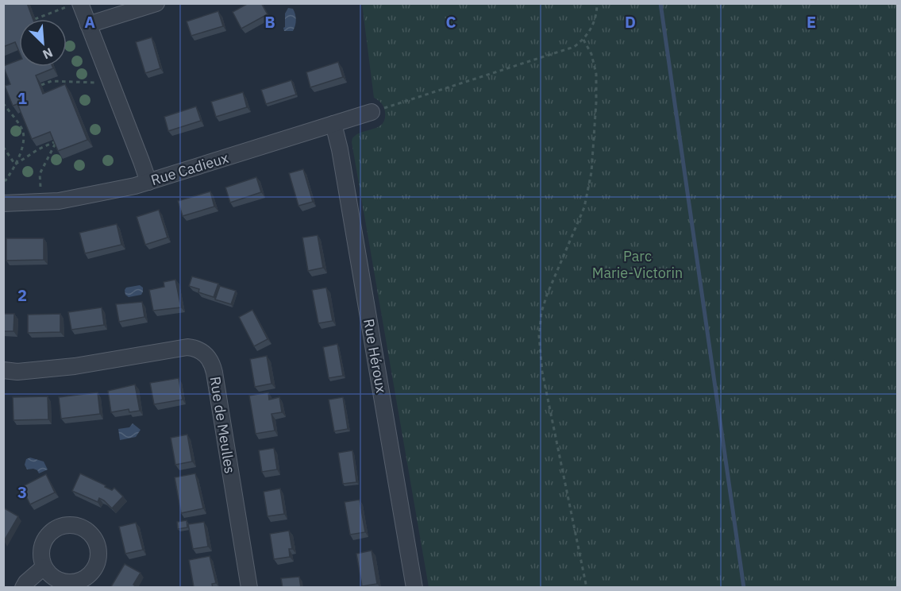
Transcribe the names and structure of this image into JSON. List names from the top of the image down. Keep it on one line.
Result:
{"streets":{"street":["Rue Cadieux","Rue Héroux","Rue de Meulles"]},"crossings":[["Rue Cadieux","Rue Héroux"]],"parks":["Parc Marie-Victorin"],"north":"bottom right","grid":{"columns":["A","B","C","D","E"],"rows":["1","2","3"]}}
